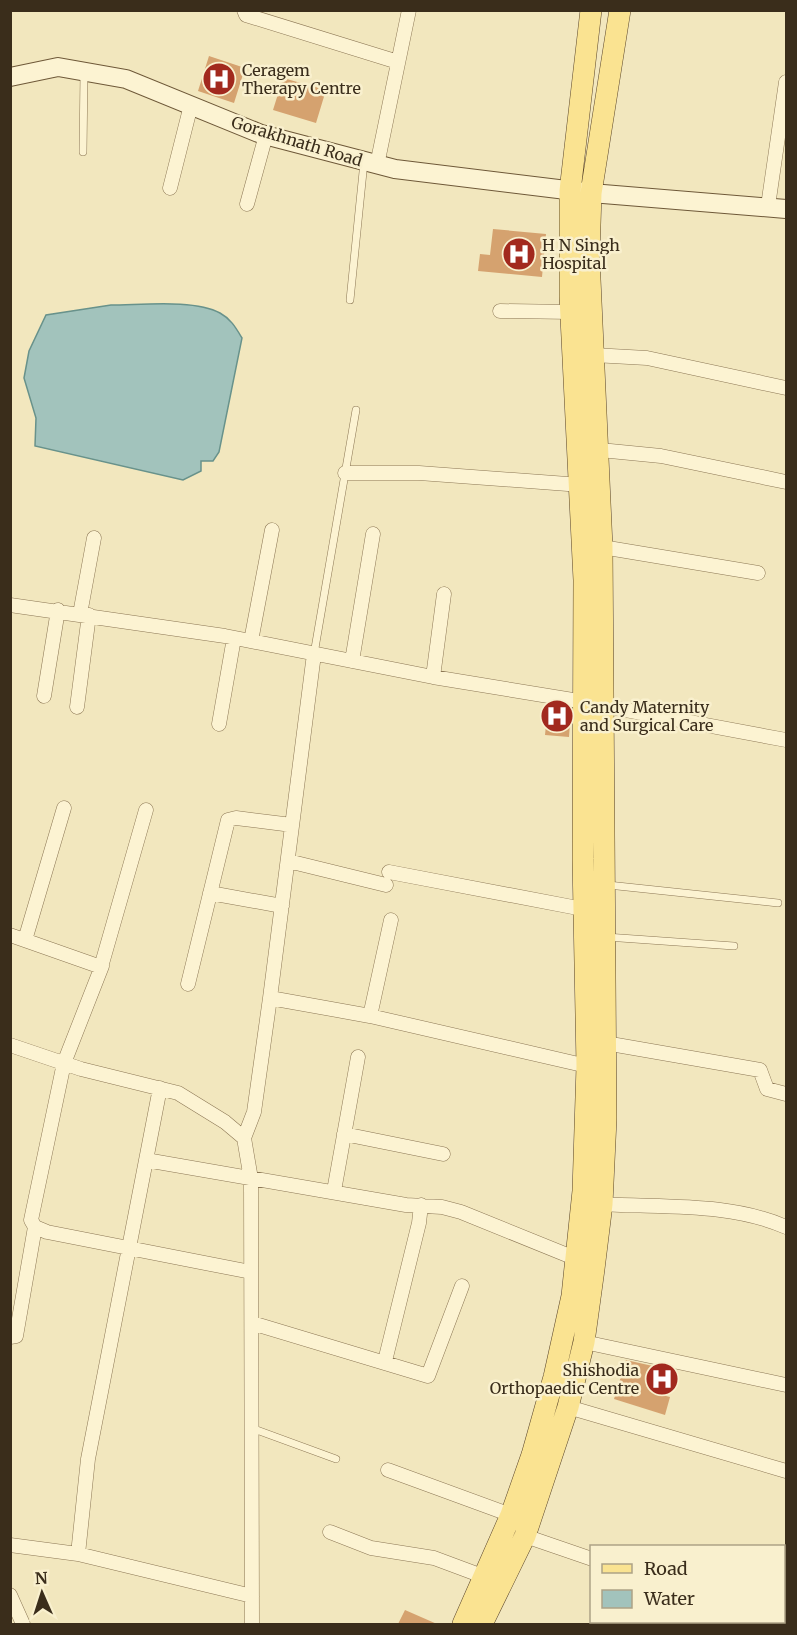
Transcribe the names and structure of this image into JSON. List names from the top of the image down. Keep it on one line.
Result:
{"streets":{"main road":["Gorakhnath Road"]},"places":{"hospital":["Ceragem Therapy Centre","H N Singh Hospital","Candy Maternity and Surgical Care","Shishodia Orthopaedic Centre"]},"legend":["Road","Water"],"north":"top"}
